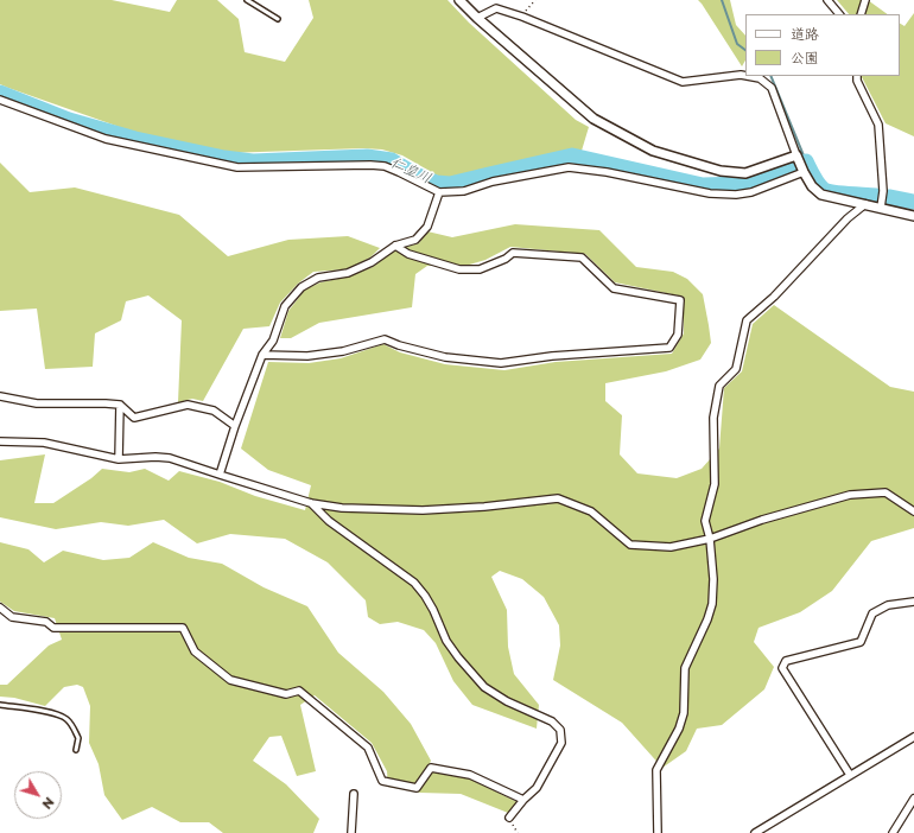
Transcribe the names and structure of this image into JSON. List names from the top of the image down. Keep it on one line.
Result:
{"water":["仁皇川"],"legend":["道路","公園"],"north":"bottom right"}
